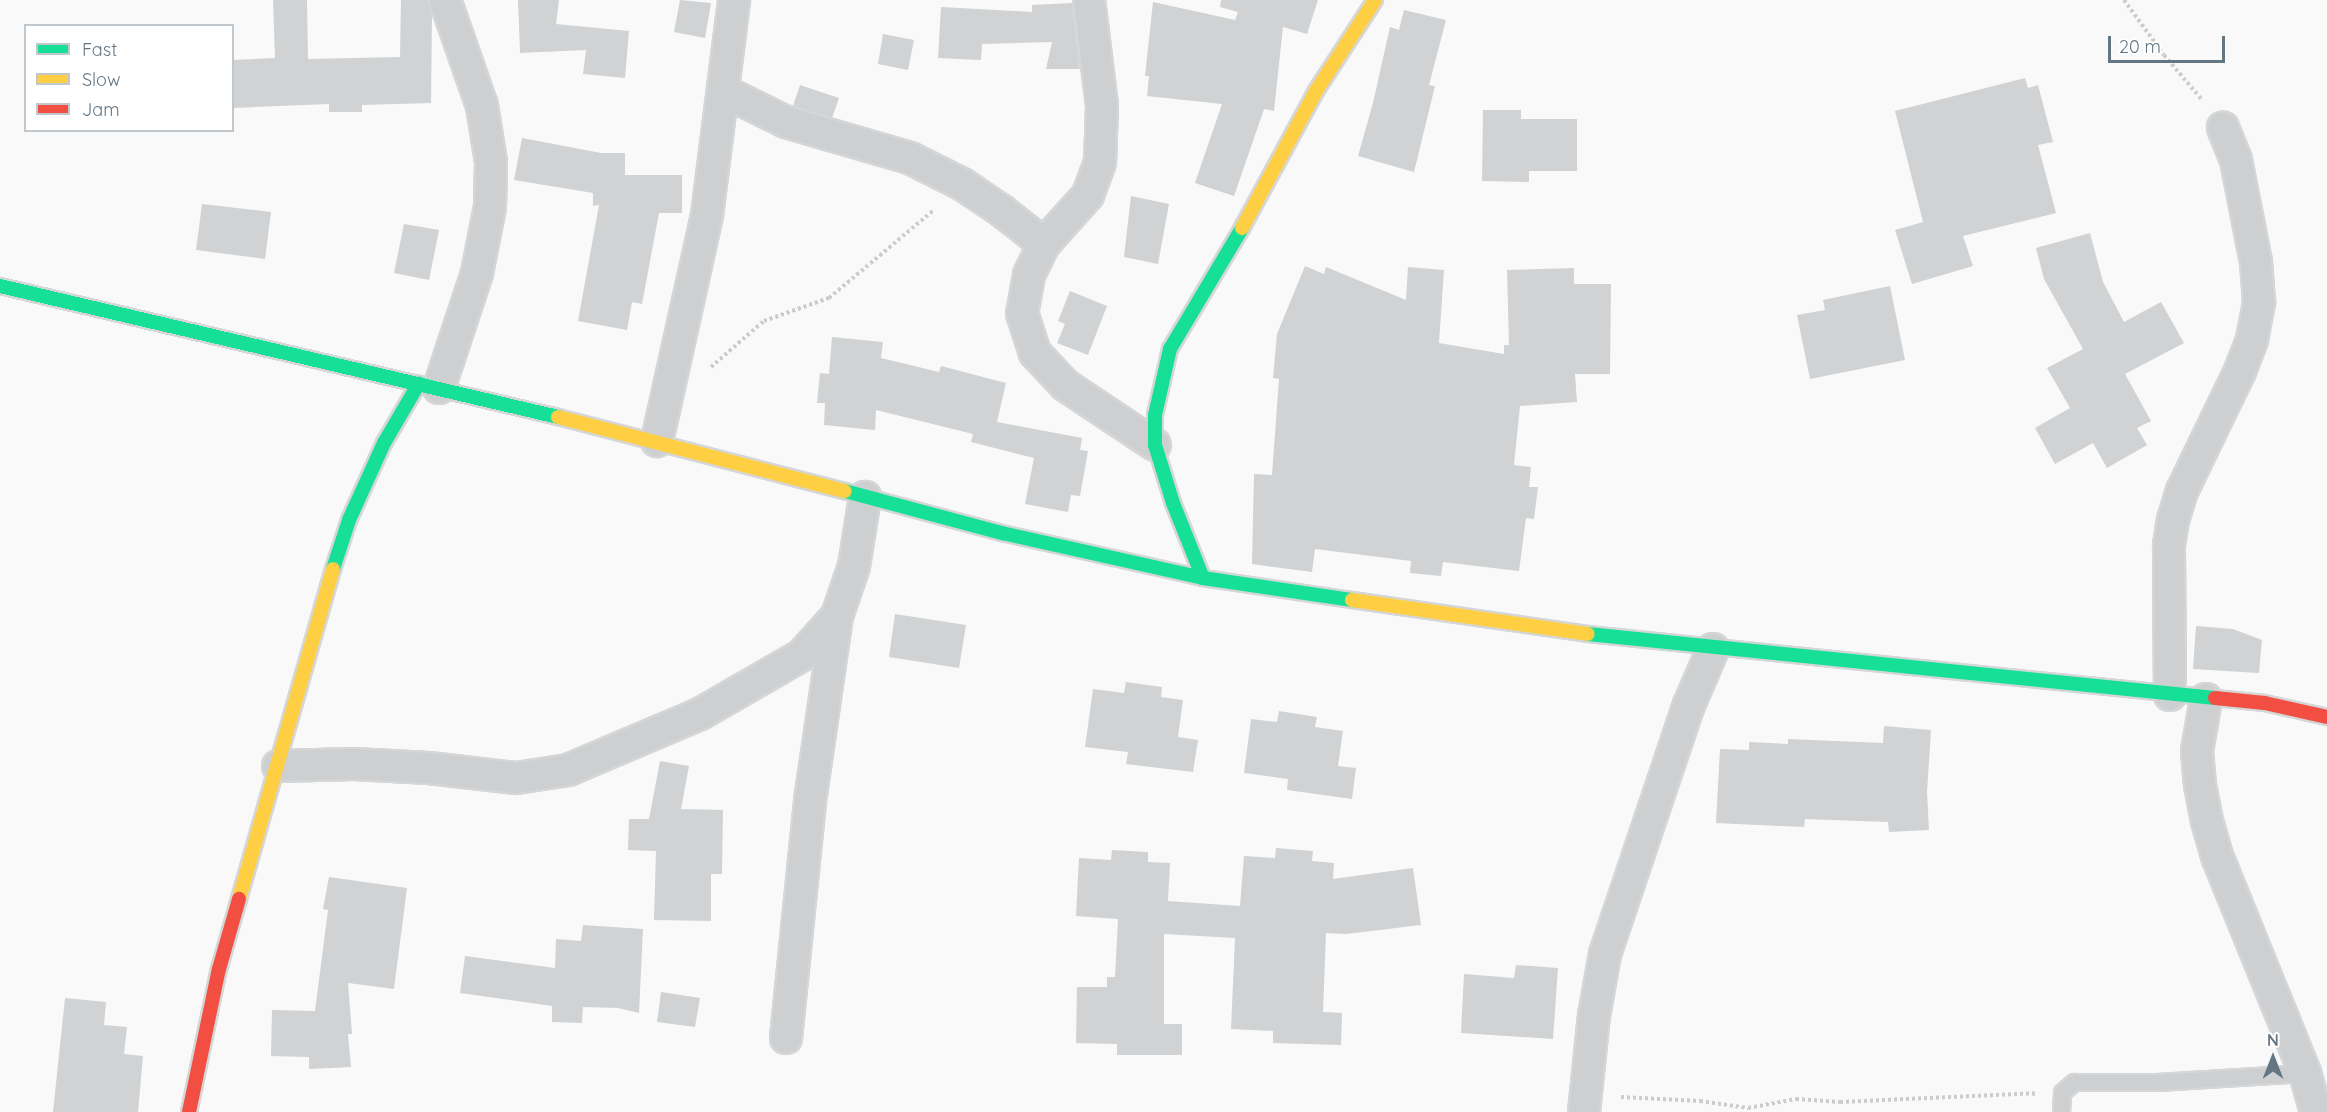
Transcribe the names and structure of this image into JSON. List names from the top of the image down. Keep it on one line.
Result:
{"legend":["Fast","Slow","Jam"],"scale_bar":"20 m","north":"top"}
